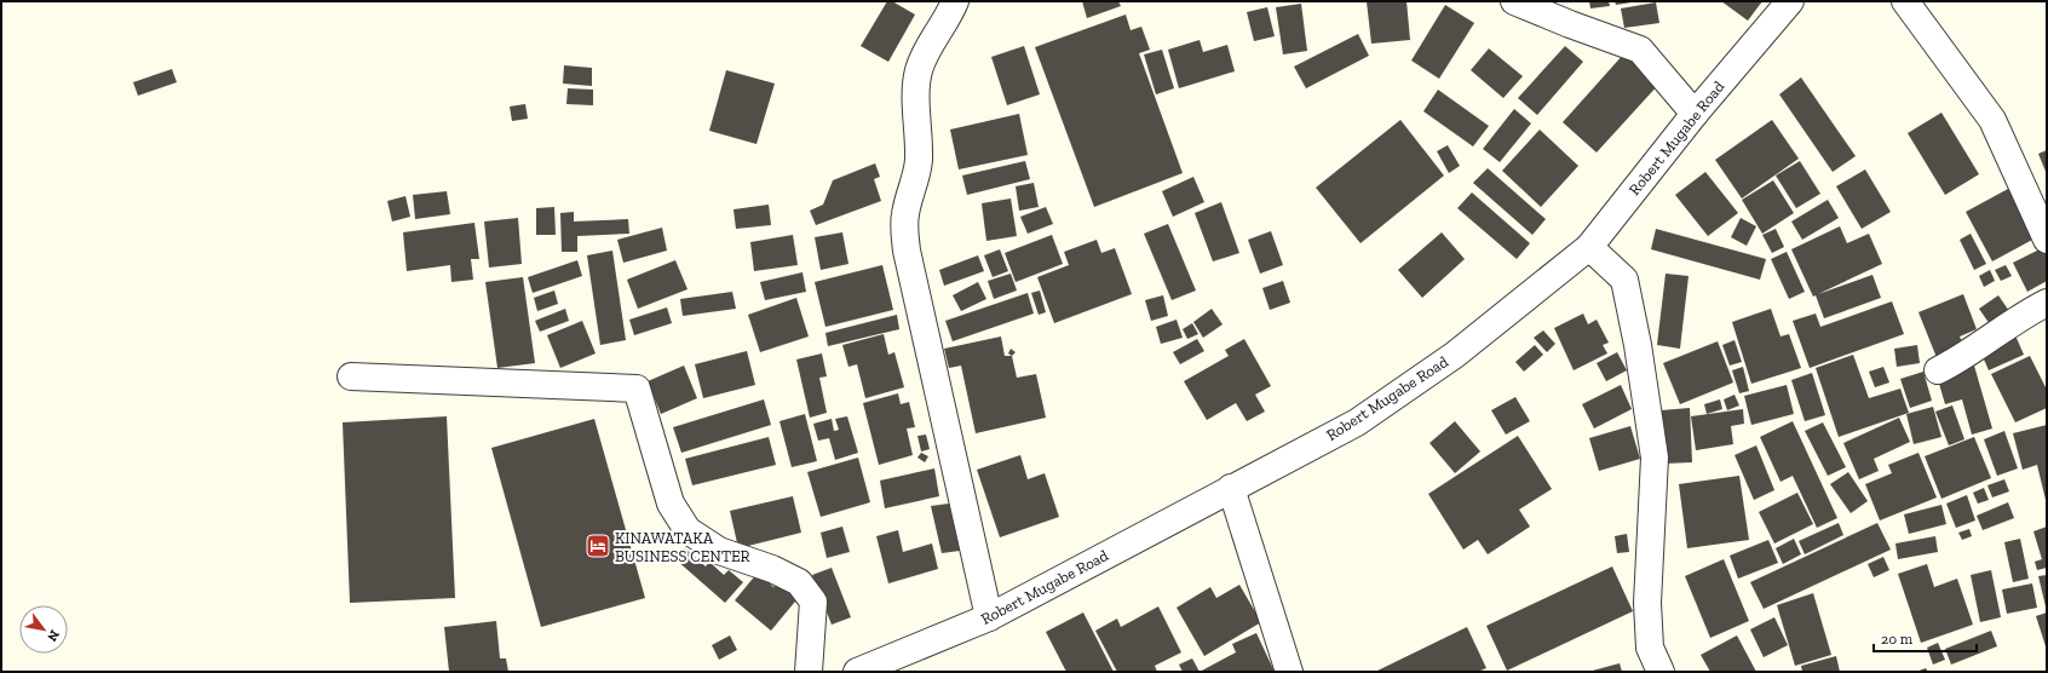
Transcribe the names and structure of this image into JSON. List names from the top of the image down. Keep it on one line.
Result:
{"streets":{"street":["Robert Mugabe Road"]},"places":{"hotel":["KINAWATAKA BUSINESS CENTER"]},"scale_bar":"20 m","north":"bottom right"}
